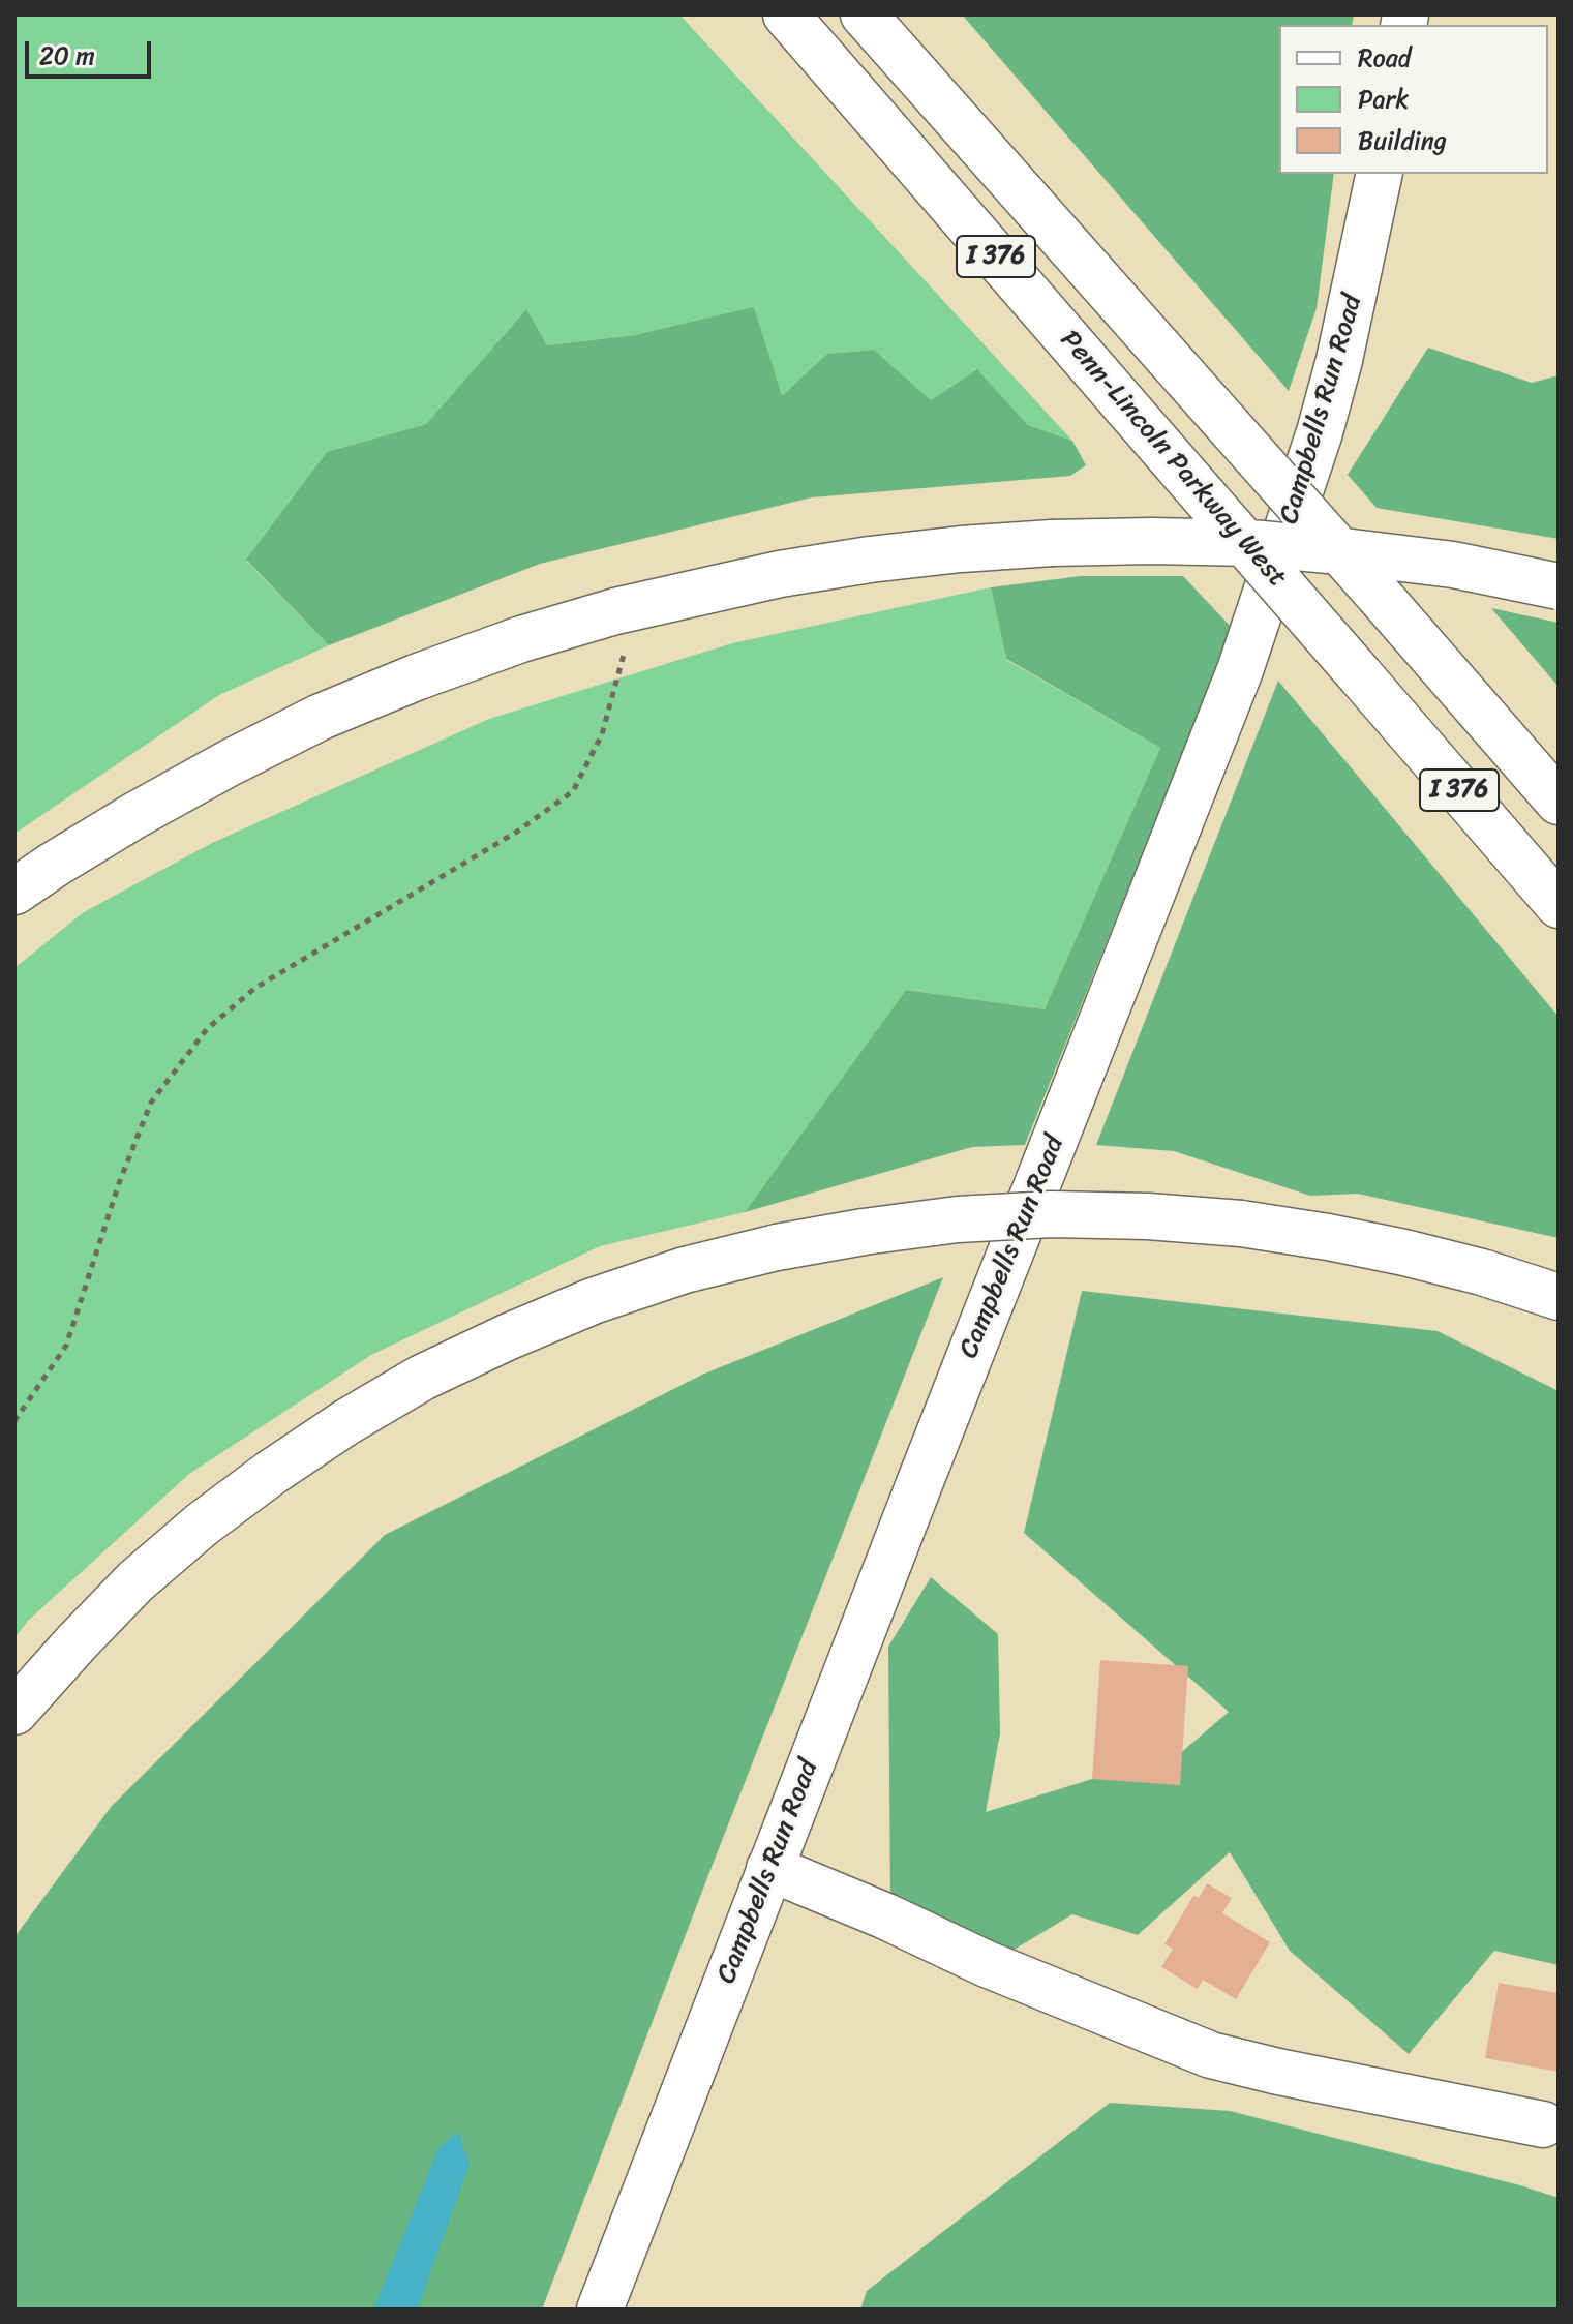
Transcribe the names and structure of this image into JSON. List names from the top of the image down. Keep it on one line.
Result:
{"streets":{"main road":["I 376","Campbells Run Road","Penn-Lincoln Parkway West"]},"legend":["Road","Park","Building"],"scale_bar":"20 m"}
